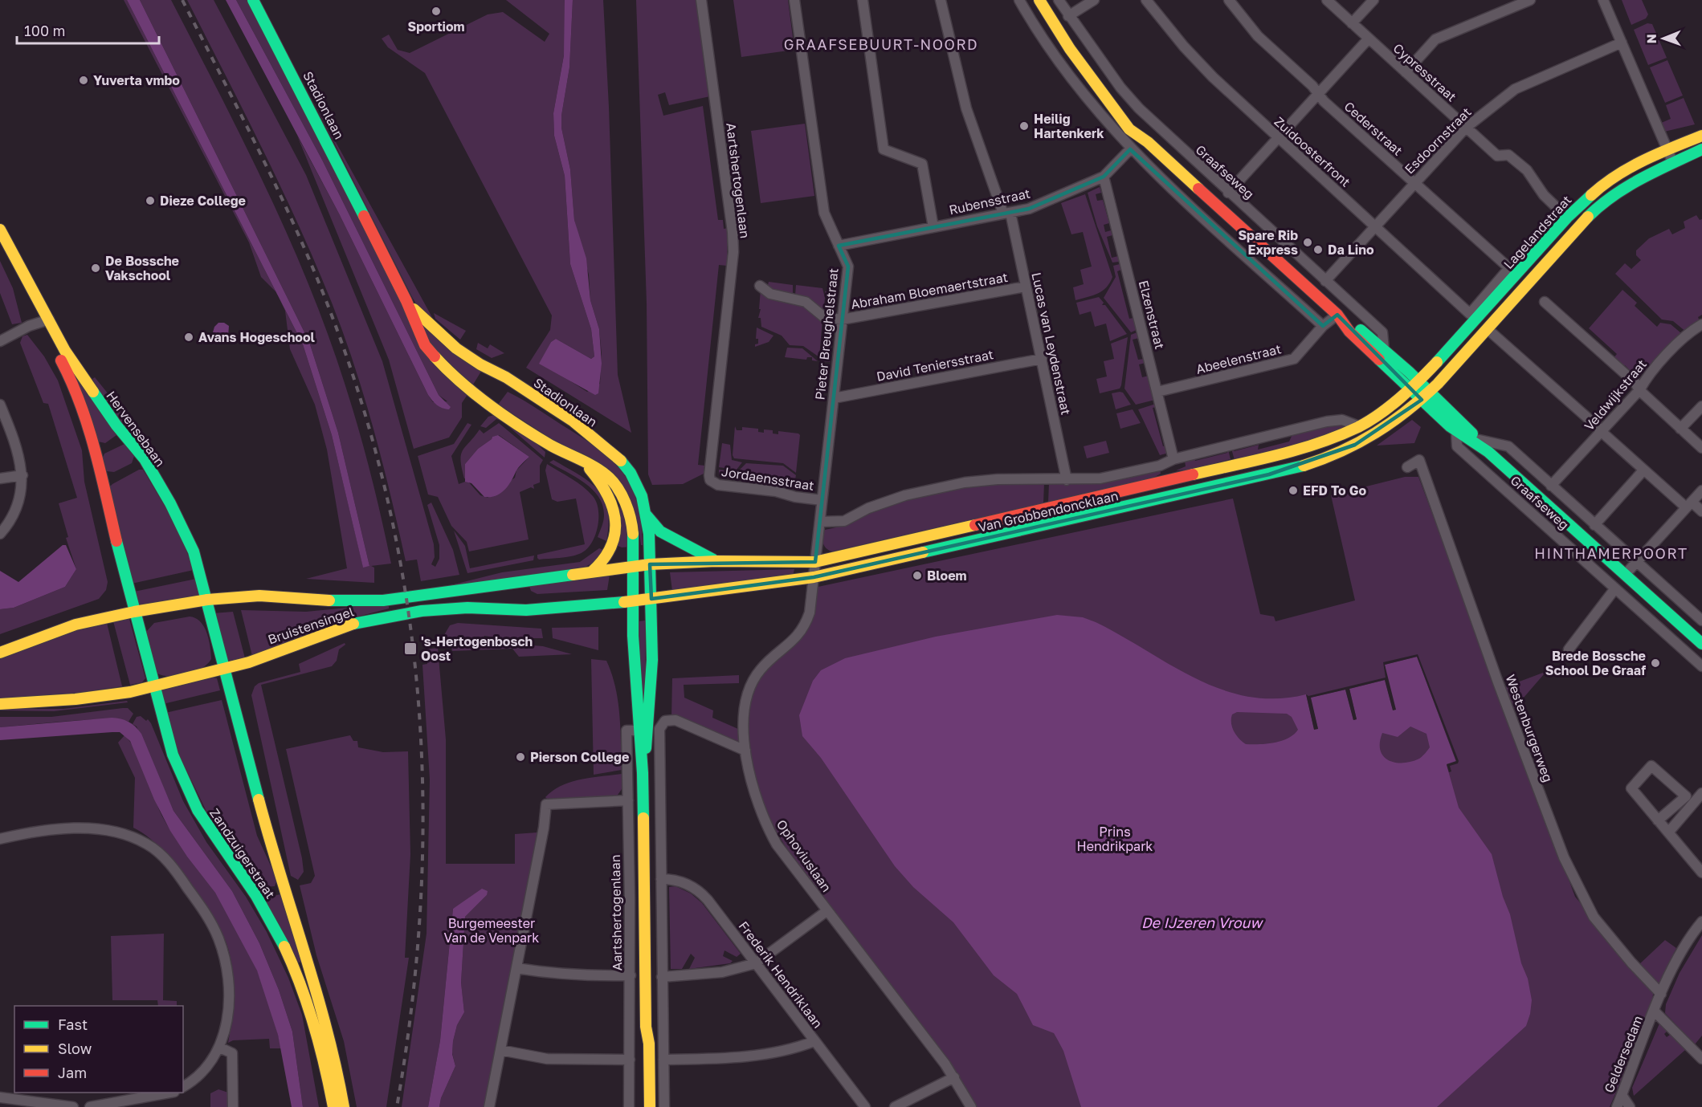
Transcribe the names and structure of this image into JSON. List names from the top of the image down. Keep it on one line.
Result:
{"streets":{"main road":["Stadionlaan","Graafseweg","Lagelandstraat","Hervensebaan","Van Grobbendoncklaan","Bruistensingel","Zandzuigerstraat"],"street":["Cypresstraat","Cederstraat","Esdoornstraat","Zuidoosterfront","Aartshertogenlaan","Rubensstraat","Abraham Bloemaertstraat","Elzenstraat","Pieter Breughelstraat","Lucas van Leydenstraat","Abeelenstraat","David Teniersstraat","Veldwijkstraat","Jordaensstraat","Westenburgerweg","Ophoviuslaan","Frederik Hendriklaan","Geldersedam"]},"crossings":[["Cypresstraat","Esdoornstraat"],["Cypresstraat","Lagelandstraat"],["Stadionlaan","Van Grobbendoncklaan"],["Stadionlaan","Bruistensingel"],["Cederstraat","Esdoornstraat"],["Cederstraat","Lagelandstraat"],["Esdoornstraat","Zuidoosterfront"],["Esdoornstraat","Graafseweg"],["Zuidoosterfront","Lagelandstraat"],["Graafseweg","Lagelandstraat"],["Graafseweg","Abeelenstraat"],["Graafseweg","Veldwijkstraat"],["Graafseweg","Van Grobbendoncklaan"],["Aartshertogenlaan","Jordaensstraat"],["Rubensstraat","Elzenstraat"],["Rubensstraat","Pieter Breughelstraat"],["Rubensstraat","Lucas van Leydenstraat"],["Lagelandstraat","Van Grobbendoncklaan"],["Abraham Bloemaertstraat","Pieter Breughelstraat"],["Abraham Bloemaertstraat","Lucas van Leydenstraat"],["Elzenstraat","Abeelenstraat"],["Elzenstraat","Van Grobbendoncklaan"],["Pieter Breughelstraat","David Teniersstraat"],["Pieter Breughelstraat","Jordaensstraat"],["Pieter Breughelstraat","Van Grobbendoncklaan"],["Pieter Breughelstraat","Ophoviuslaan"],["Lucas van Leydenstraat","David Teniersstraat"],["Lucas van Leydenstraat","Van Grobbendoncklaan"],["Hervensebaan","Bruistensingel"],["Hervensebaan","Zandzuigerstraat"],["Van Grobbendoncklaan","Bruistensingel"],["Van Grobbendoncklaan","Ophoviuslaan"],["Bruistensingel","Zandzuigerstraat"],["Westenburgerweg","Geldersedam"]],"districts":["GRAAFSEBUURT-NOORD","HINTHAMERPOORT"],"water":["De IJzeren Vrouw"],"parks":["Prins Hendrikpark","Burgemeester Van de Venpark"],"places":{"other":["Sportiom","Yuverta vmbo","Heilig Hartenkerk","Dieze College","Spare Rib Express","Da Lino","De Bossche Vakschool","Avans Hogeschool","EFD To Go","Bloem","Brede Bossche School De Graaf","Pierson College"],"transit":["'s-Hertogenbosch Oost"]},"legend":["Fast","Slow","Jam"],"scale_bar":"100 m","north":"left"}
